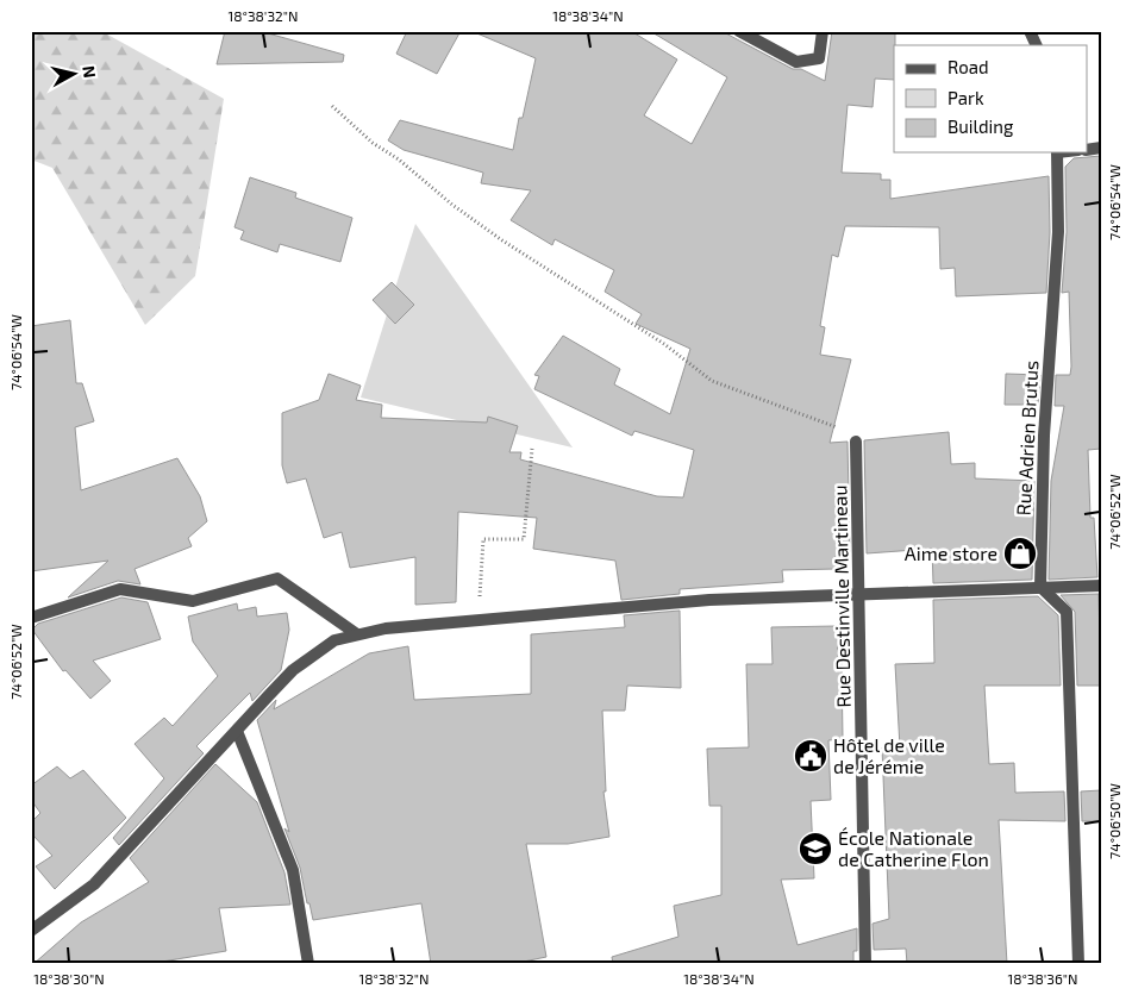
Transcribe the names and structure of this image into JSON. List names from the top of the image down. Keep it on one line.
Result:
{"streets":{"street":["Rue Adrien Brutus","Rue Destinville Martineau"]},"places":{"shop":["Aime store"],"public building":["Hôtel de ville de Jérémie"],"school or university":["École Nationale de Catherine Flon"]},"legend":["Road","Park","Building"],"north":"right","coordinates":["18°38'32\"N","18°38'34\"N","74°06'54\"W","74°06'52\"W","74°06'50\"W","18°38'30\"N","18°38'36\"N"]}
